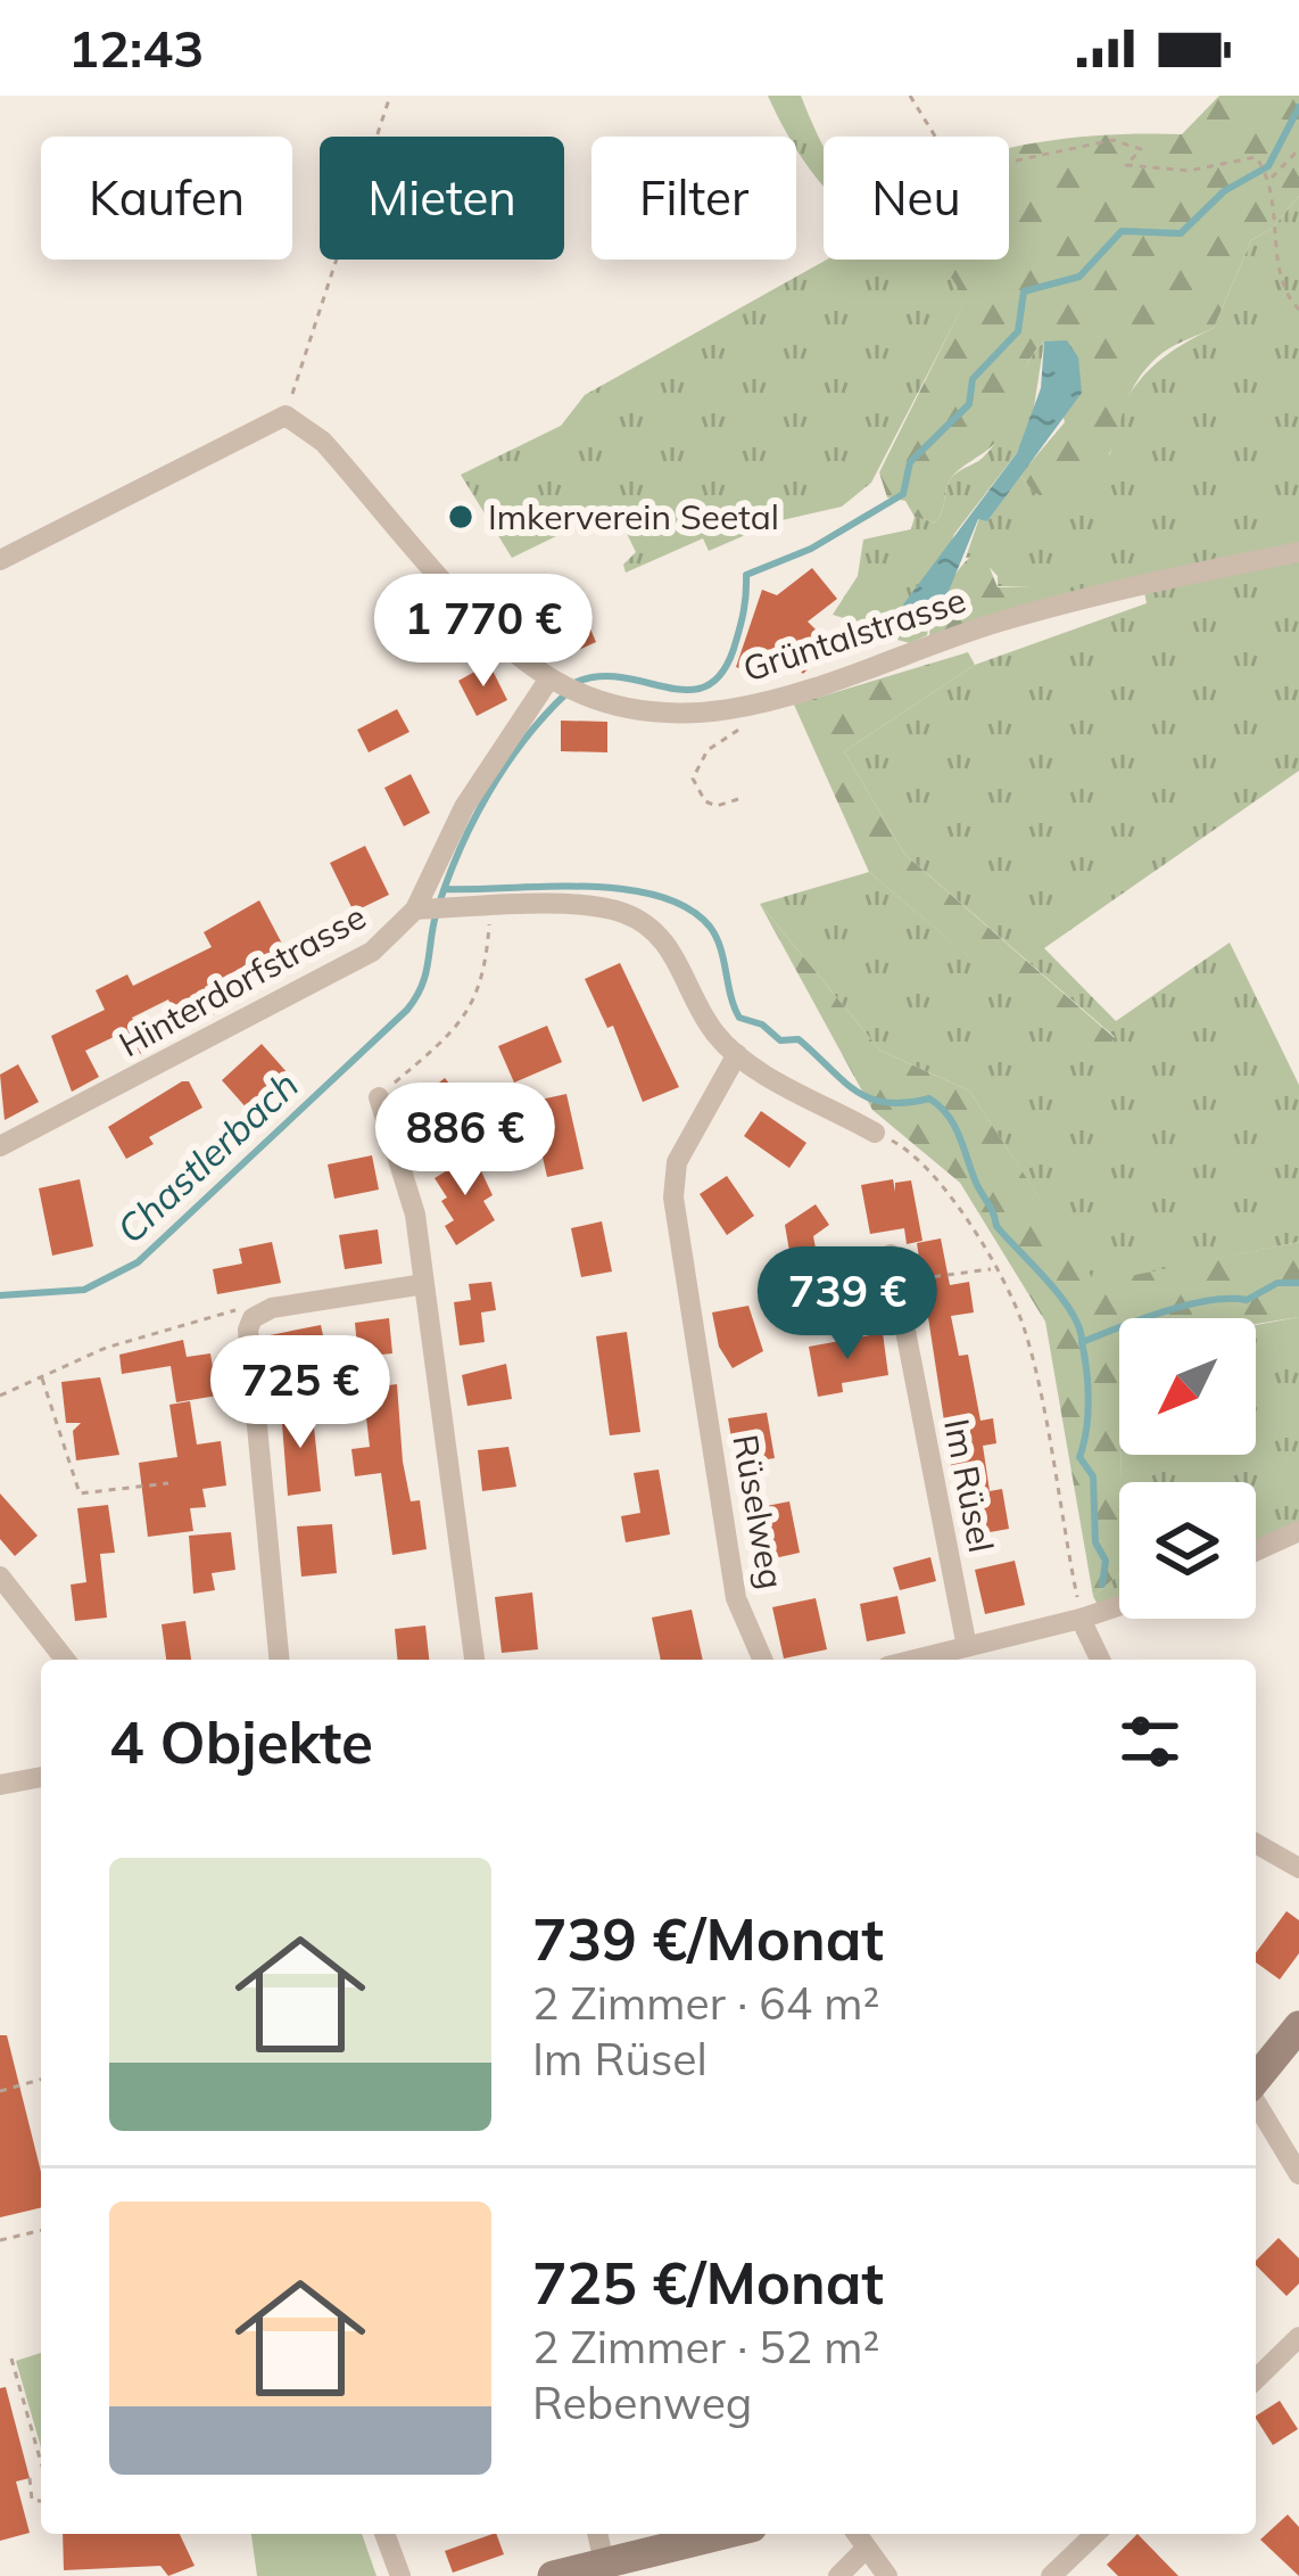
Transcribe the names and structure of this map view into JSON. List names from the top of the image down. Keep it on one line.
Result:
{"streets":{"street":["Grüntalstrasse","Hinterdorfstrasse","Im Rüsel","Rüselweg"]},"crossings":[["Grüntalstrasse","Hinterdorfstrasse"]],"water":["Chastlerbach"],"places":["Imkerverein Seetal"],"north":"bottom left","page":{"status":"12:43","chip":["Kaufen","Mieten","Filter","Neu"],"price":["1 770 €","886 €","739 €","725 €"],"heading":"4 Objekte","list":[{"name":"739 €/Monat","note":"2 Zimmer · 64 m² · Im Rüsel"},{"name":"725 €/Monat","note":"2 Zimmer · 52 m² · Rebenweg"}]}}
